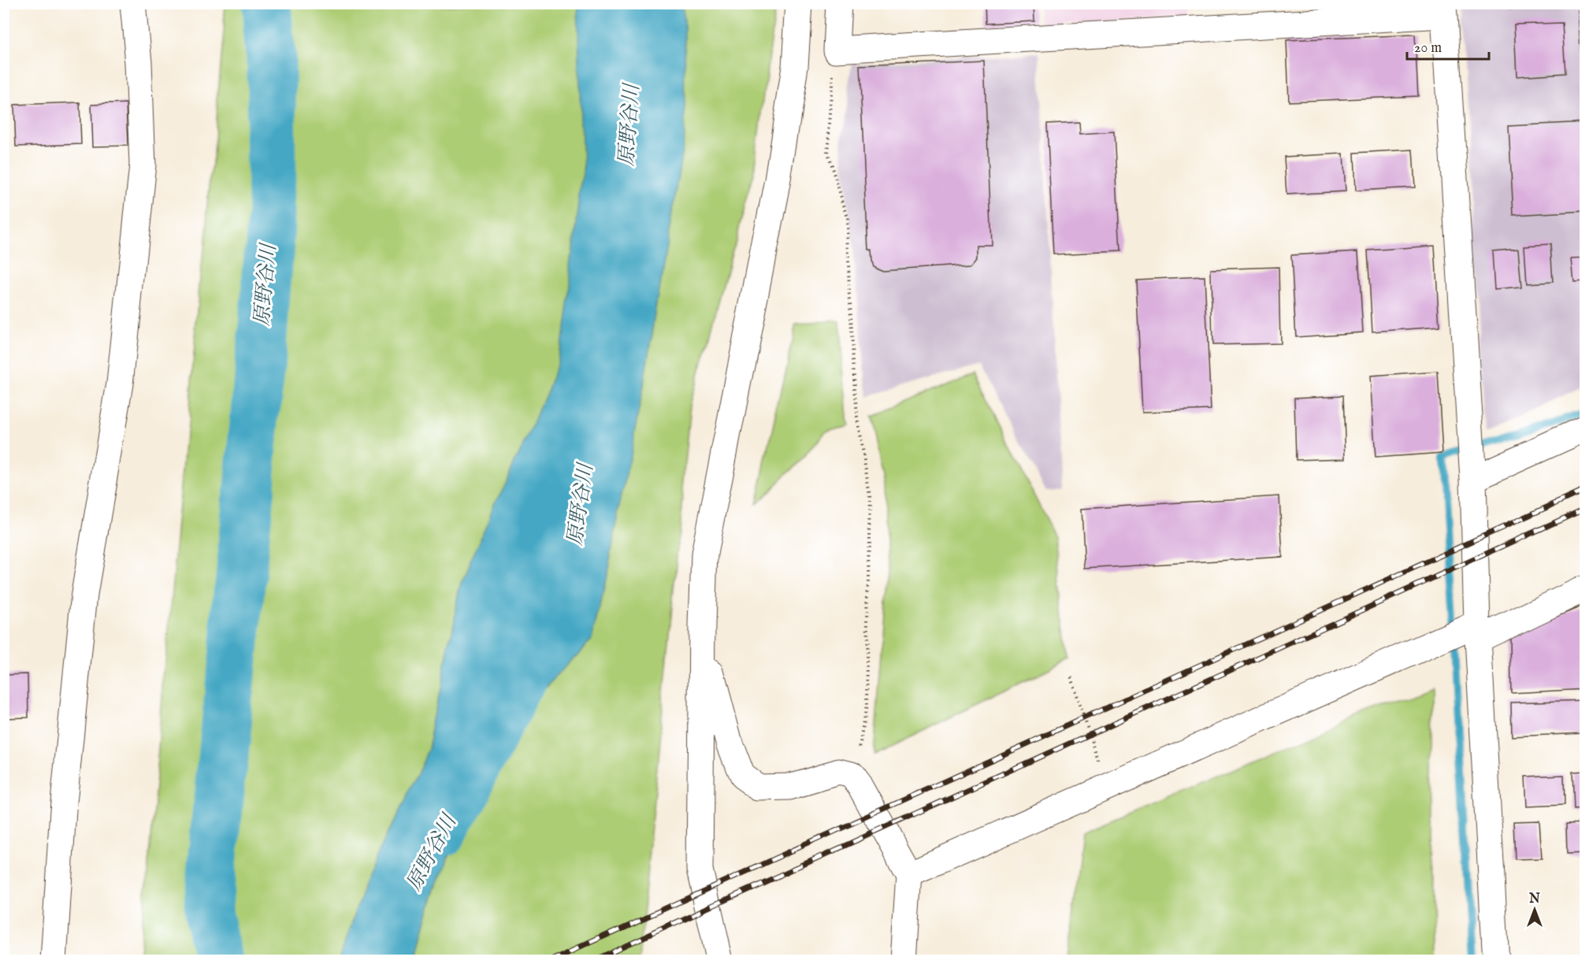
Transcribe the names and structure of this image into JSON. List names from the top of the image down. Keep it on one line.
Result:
{"water":["原野谷川"],"scale_bar":"20 m","north":"top"}
